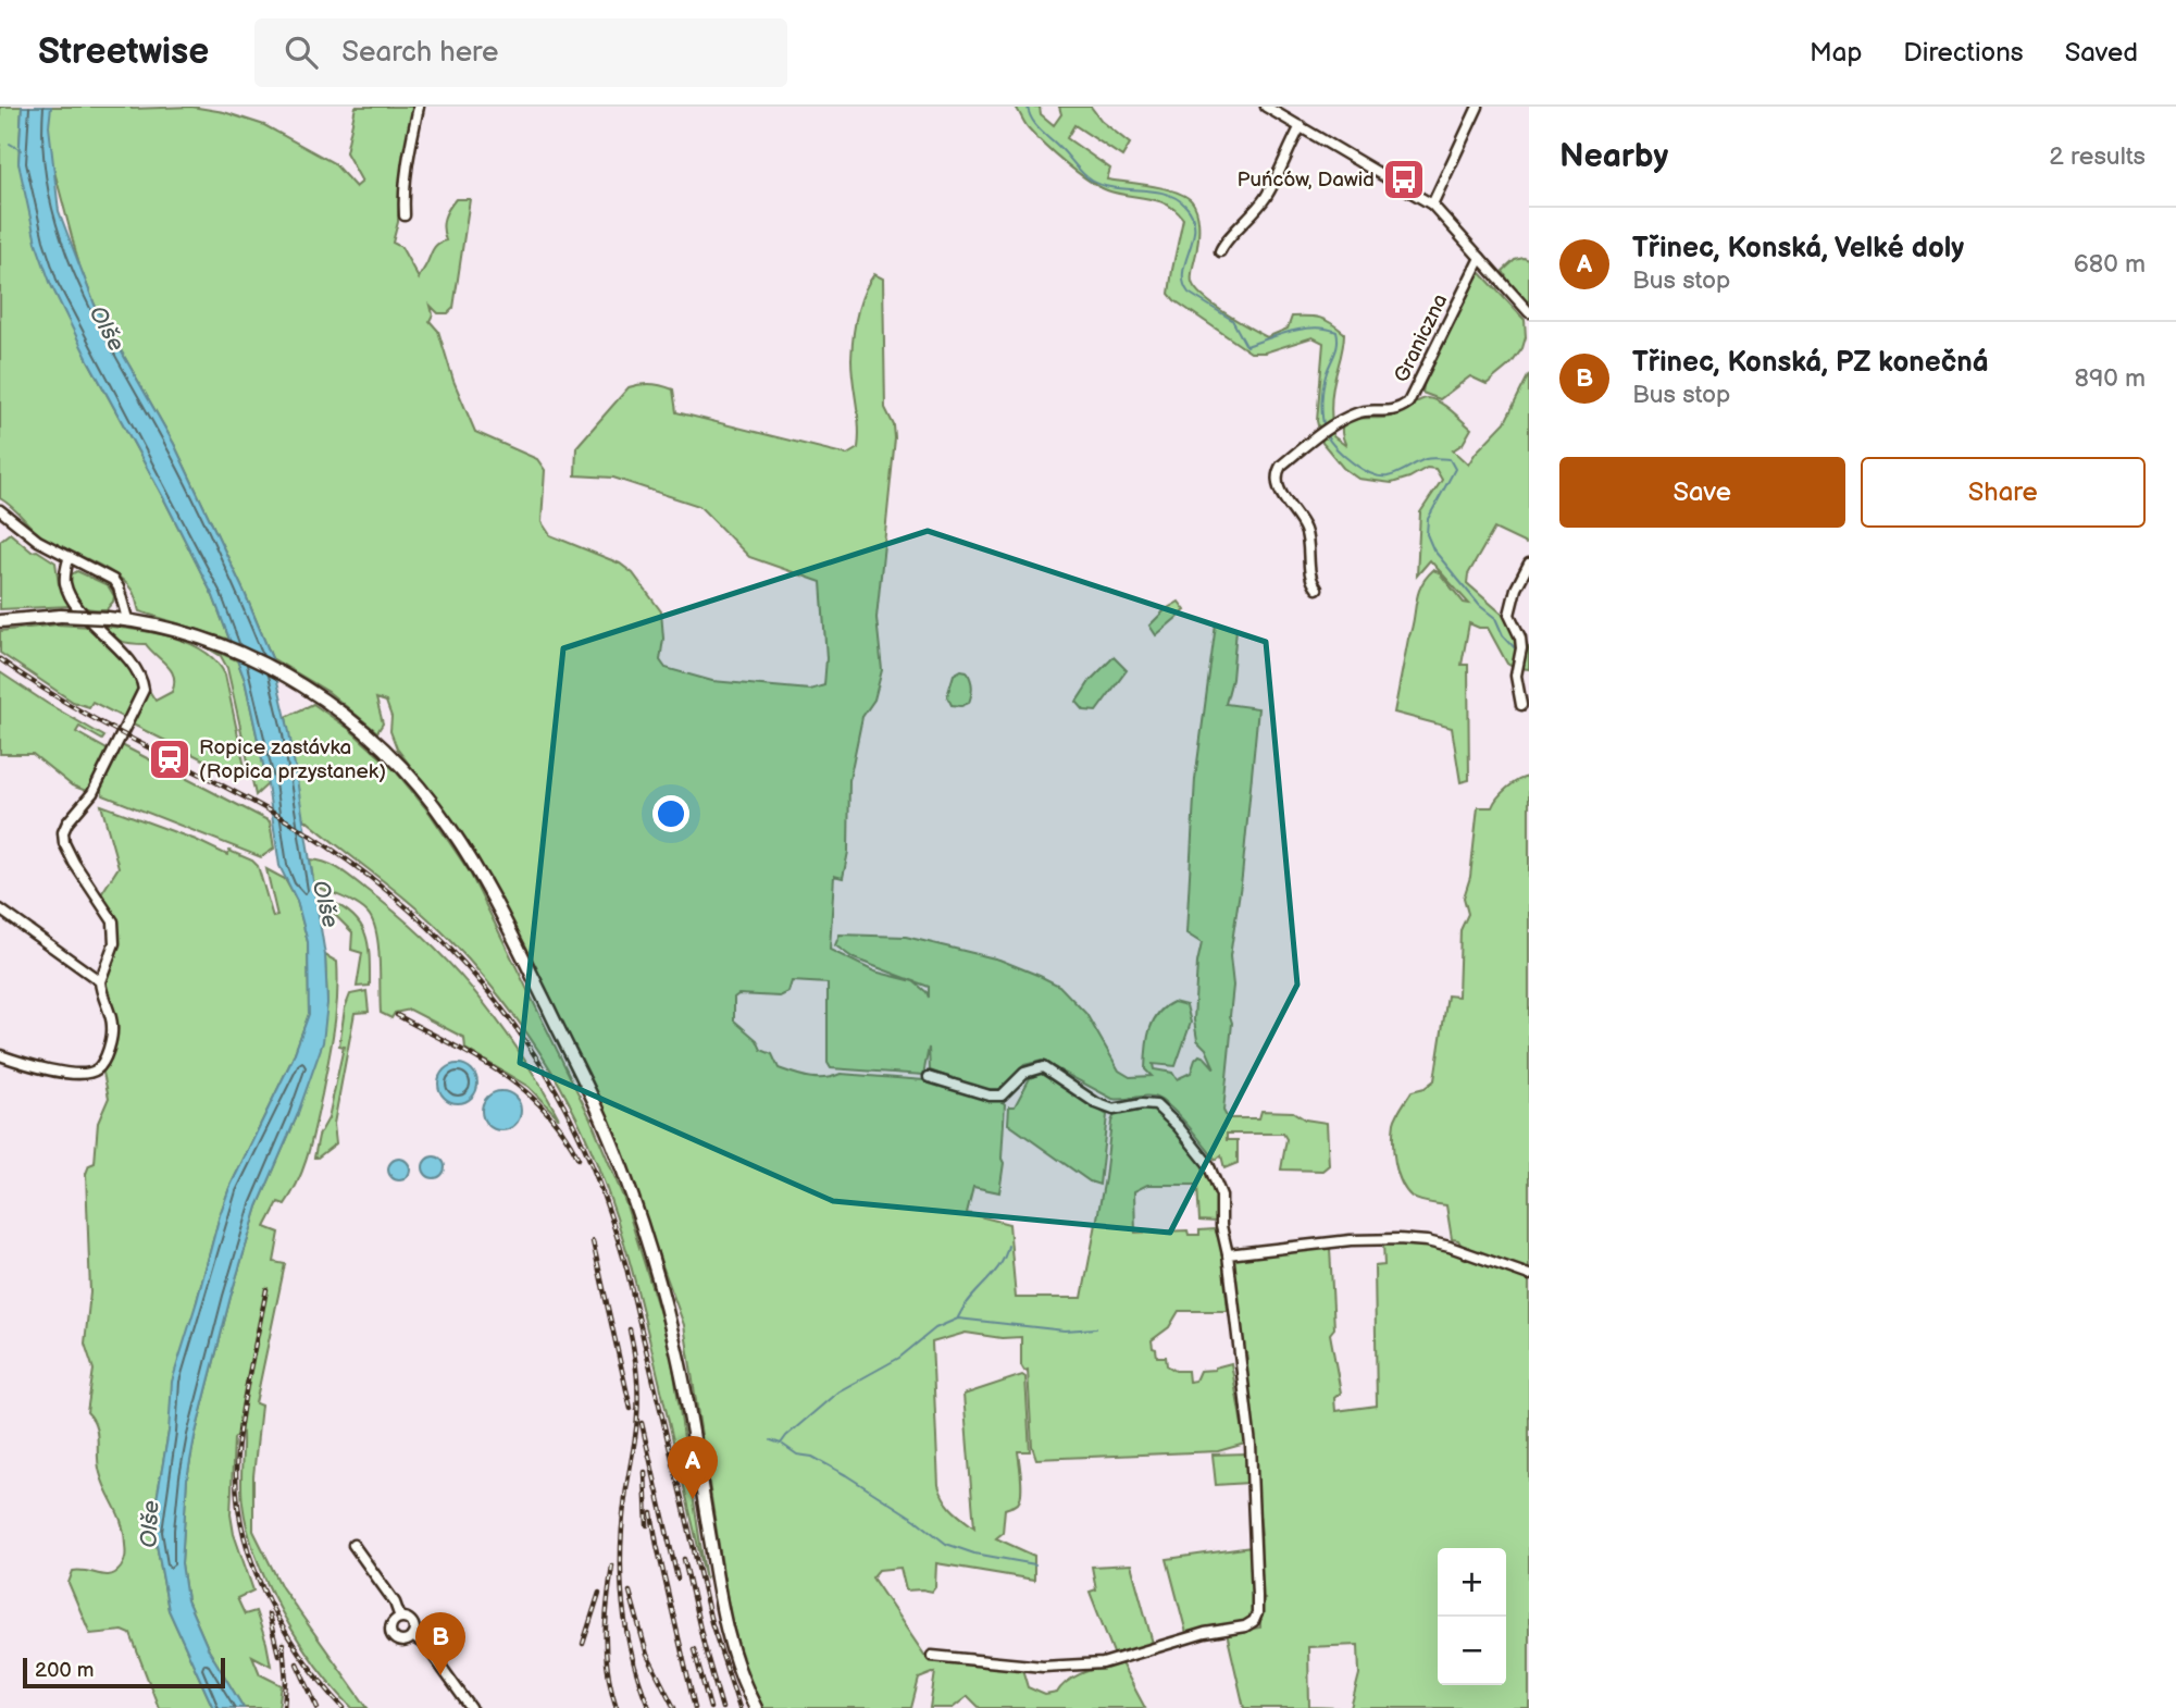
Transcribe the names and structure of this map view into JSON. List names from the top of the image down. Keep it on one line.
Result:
{"streets":{"street":["Graniczna"]},"water":["Olše"],"places":{"bus stop":["Puńców, Dawid"],"station":["Ropice zastávka (Ropica przystanek)"]},"scale_bar":"200 m","page":{"header":"Streetwise","search":"Search here","nav":["Map","Directions","Saved"],"heading":["Nearby","2 results"],"list":[{"mark":"A","name":"Třinec, Konská, Velké doly","note":"Bus stop","value":"680 m"},{"mark":"B","name":"Třinec, Konská, PZ konečná","note":"Bus stop","value":"890 m"}],"buttons":["Save","Share"],"pins":["A","B"],"map_buttons":["+","−"],"scale":"200 m"}}
